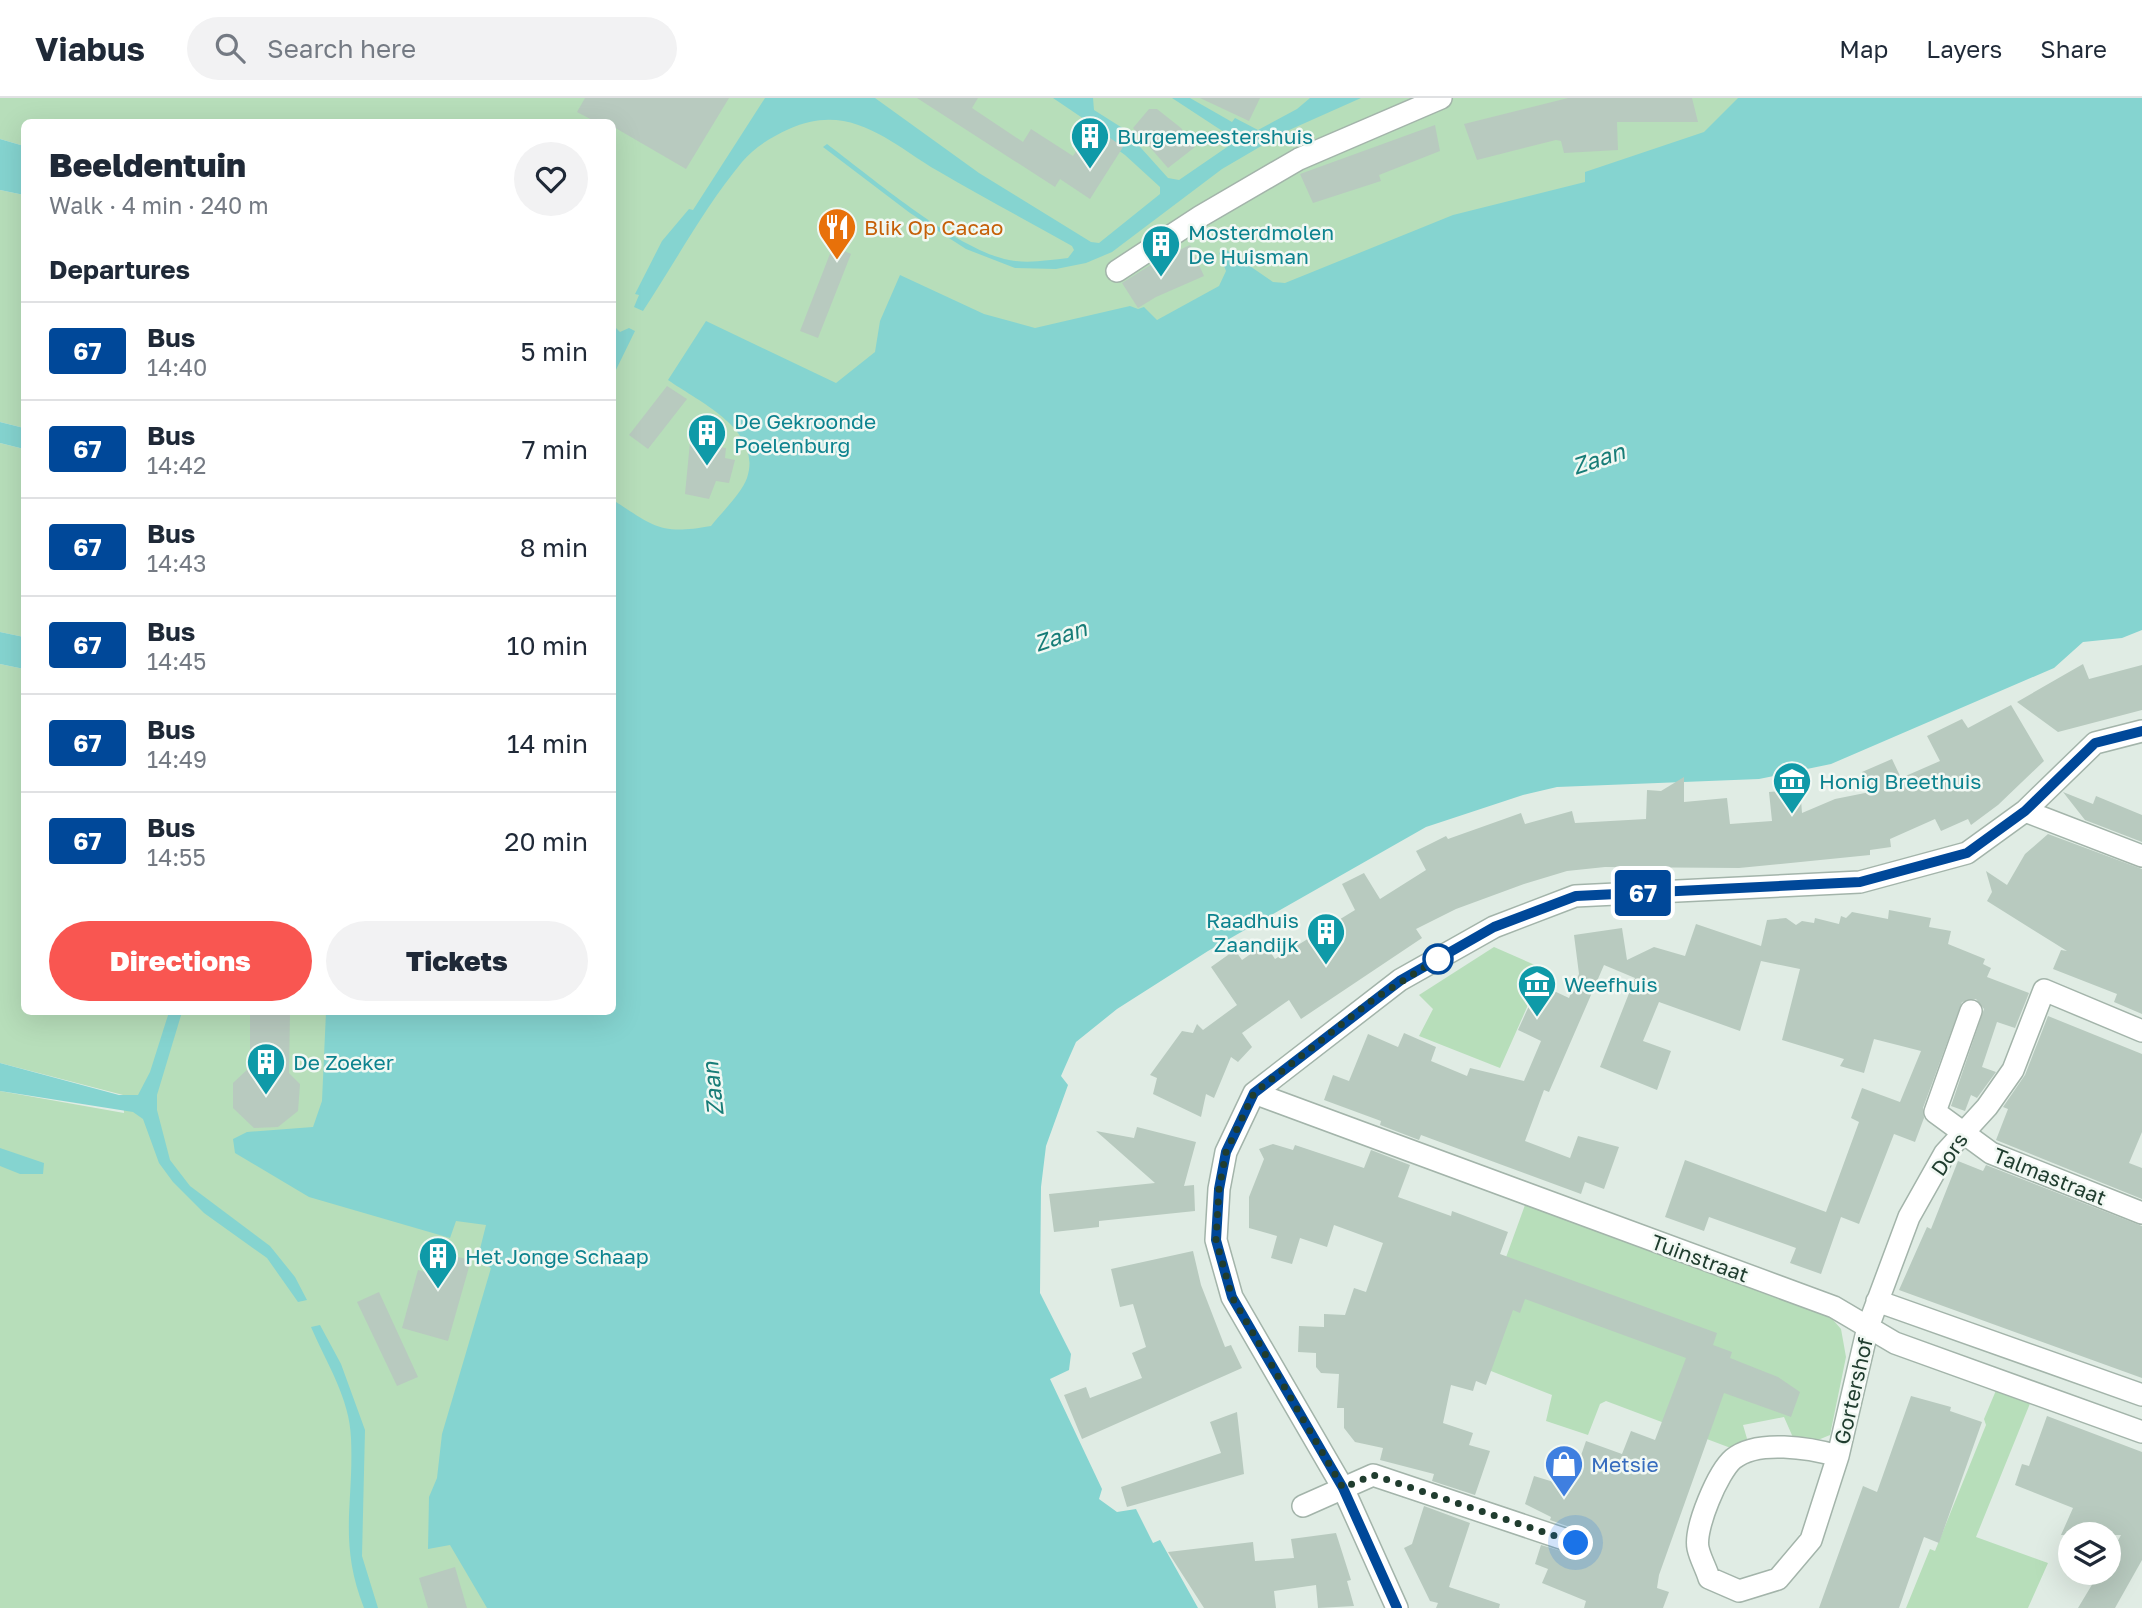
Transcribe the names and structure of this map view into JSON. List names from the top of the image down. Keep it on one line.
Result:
{"streets":{"street":["Dors","Talmastraat","Tuinstraat","Gortershof"]},"crossings":[["Dors","Talmastraat"],["Dors","Tuinstraat"],["Dors","Gortershof"],["Tuinstraat","Gortershof"]],"water":["Zaan"],"places":{"building":["Burgemeestershuis","Mosterdmolen De Huisman","De Gekroonde Poelenburg","Raadhuis Zaandijk","De Zoeker","Het Jonge Schaap"],"restaurant":["Blik Op Cacao"],"museum":["Honig Breethuis","Weefhuis"],"shop":["Metsie"]},"lines":["bus line 67"],"page":{"header":"Viabus","search":"Search here","nav":["Map","Layers","Share"],"on_map":"67","heading":[["Beeldentuin","Walk · 4 min · 240 m"],"Departures"],"list":[{"mark":"67","name":"Bus","note":"14:40","value":"5 min"},{"mark":"67","name":"Bus","note":"14:42","value":"7 min"},{"mark":"67","name":"Bus","note":"14:43","value":"8 min"},{"mark":"67","name":"Bus","note":"14:45","value":"10 min"},{"mark":"67","name":"Bus","note":"14:49","value":"14 min"},{"mark":"67","name":"Bus","note":"14:55","value":"20 min"}],"buttons":["Directions","Tickets"]}}
